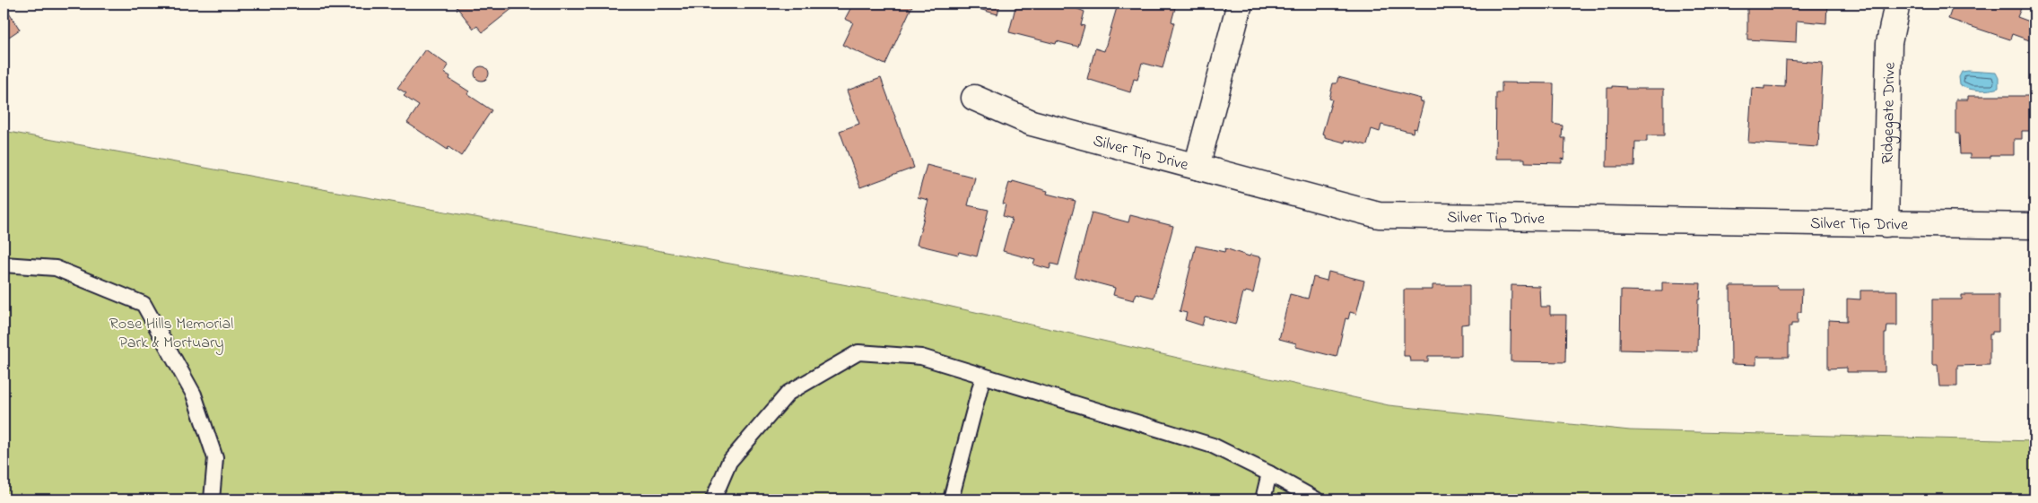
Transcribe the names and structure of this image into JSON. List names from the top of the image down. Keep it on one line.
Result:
{"streets":{"street":["Ridgegate Drive","Silver Tip Drive"]},"crossings":[["Ridgegate Drive","Silver Tip Drive"]],"parks":["Rose Hills Memorial Park & Mortuary"]}
